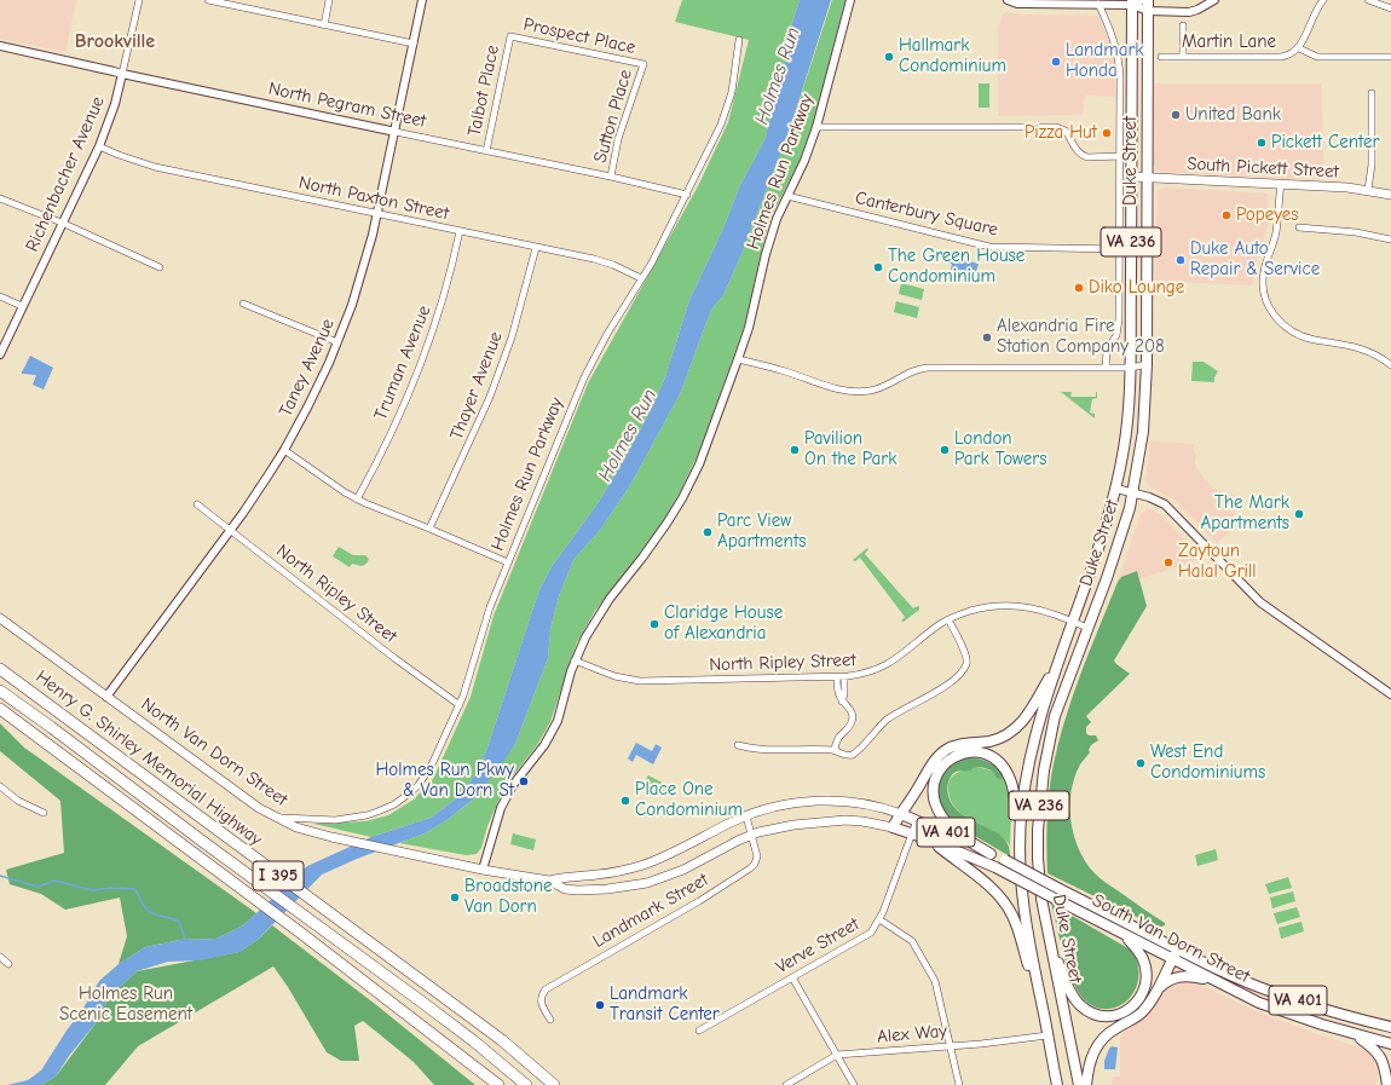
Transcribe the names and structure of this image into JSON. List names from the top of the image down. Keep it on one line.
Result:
{"streets":{"highway":["Henry G. Shirley Memorial Highway","I 395"],"main road":["Duke Street","South Pickett Street","VA 236","North Van Dorn Street","VA 401","South Van Dorn Street"],"street":["Prospect Place","Martin Lane","Talbot Place","North Pegram Street","Sutton Place","Holmes Run Parkway","Richenbacher Avenue","North Paxton Street","Canterbury Square","Truman Avenue","Taney Avenue","Thayer Avenue","North Ripley Street","Landmark Street","Verve Street","Alex Way"]},"crossings":[["Prospect Place","Talbot Place"],["Prospect Place","Sutton Place"],["Talbot Place","North Pegram Street"],["North Pegram Street","Sutton Place"],["North Pegram Street","Holmes Run Parkway"],["North Pegram Street","Richenbacher Avenue"],["North Pegram Street","Taney Avenue"],["Duke Street","South Pickett Street"],["Duke Street","Canterbury Square"],["Duke Street","North Ripley Street"],["Duke Street","Alex Way"],["Holmes Run Parkway","North Paxton Street"],["Holmes Run Parkway","Canterbury Square"],["Holmes Run Parkway","North Ripley Street"],["Holmes Run Parkway","North Van Dorn Street"],["Richenbacher Avenue","North Paxton Street"],["North Paxton Street","Truman Avenue"],["North Paxton Street","Taney Avenue"],["North Paxton Street","Thayer Avenue"],["Taney Avenue","North Ripley Street"],["Taney Avenue","North Van Dorn Street"],["North Van Dorn Street","Landmark Street"],["North Van Dorn Street","South Van Dorn Street"],["North Van Dorn Street","Verve Street"]],"districts":["Brookville"],"water":["Holmes Run"],"parks":["Holmes Run Scenic Easement"],"places":["Hallmark Condominium","Landmark Honda","United Bank","Pizza Hut","Pickett Center","Popeyes","Duke Auto Repair & Service","The Green House Condominium","Diko Lounge","Alexandria Fire Station Company 208","Pavilion On the Park","London Park Towers","The Mark Apartments","Parc View Apartments","Zaytoun Halal Grill","Claridge House of Alexandria","West End Condominiums","Holmes Run Pkwy & Van Dorn St","Place One Condominium","Broadstone Van Dorn","Landmark Transit Center"]}
